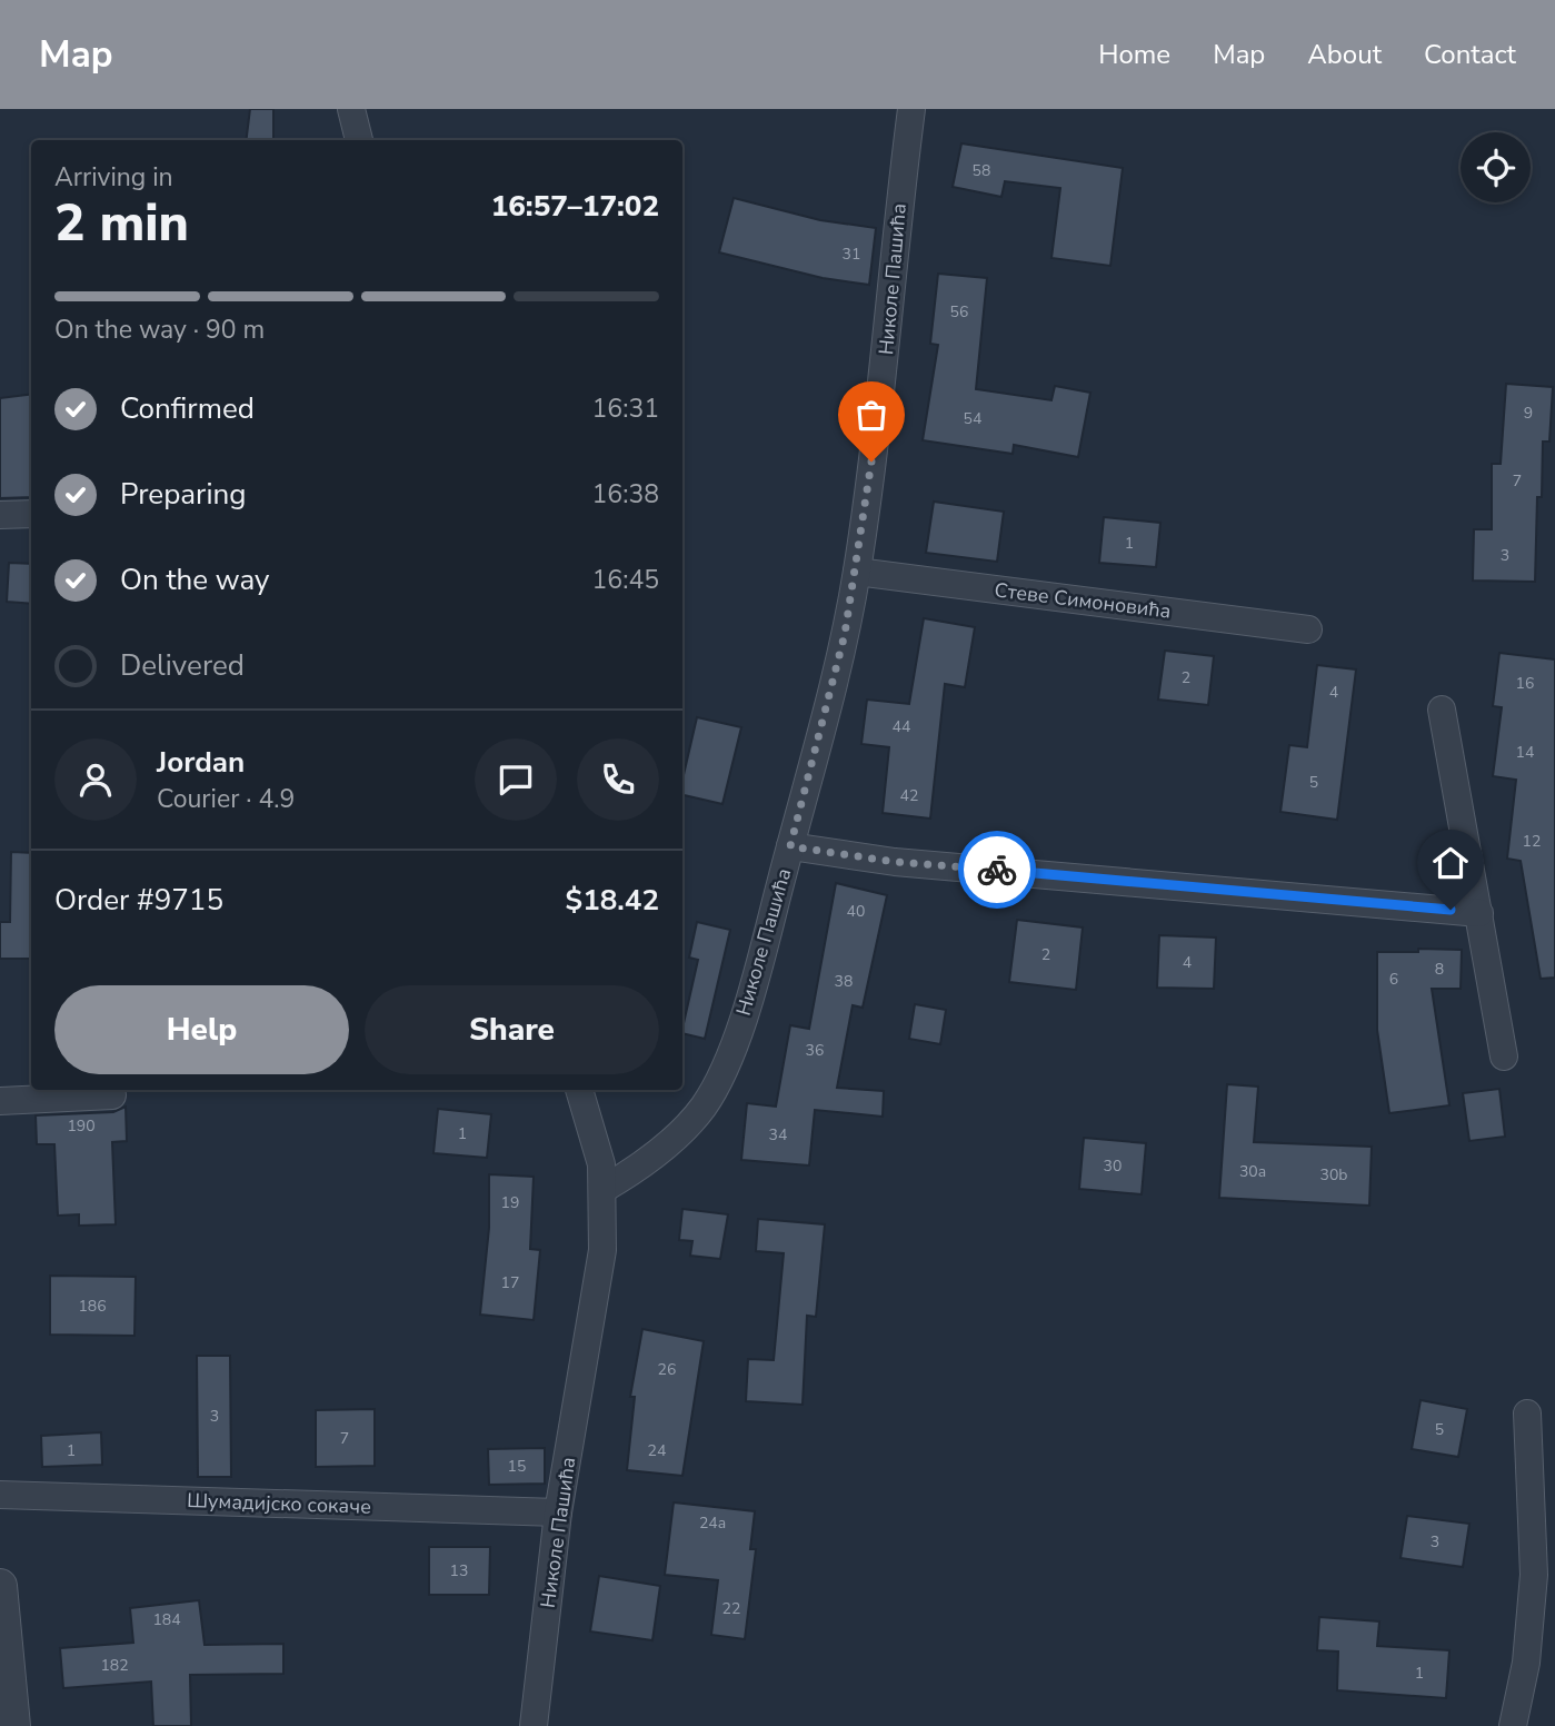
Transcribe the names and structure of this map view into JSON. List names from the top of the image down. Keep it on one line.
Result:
{"streets":{"street":["Николе Пашића","Стеве Симоновића","Шумадијско сокаче"]},"crossings":[["Николе Пашића","Стеве Симоновића"],["Николе Пашића","Шумадијско сокаче"]],"house_numbers":["58","31","56","9","54","7","1","3","2","16","4","44","14","5","42","12","40","2","4","8","6","38","36","190","1","34","30","30a","30b","19","17","186","26","3","5","7","1","24","15","24a","3","13","22","184","182","1"],"page":{"header":"Map","nav":["Home","Map","About","Contact"],"heading":["2 min","Arriving in","16:57–17:02"],"panel":["Jordan","Courier · 4.9","Order #9715","$18.42"],"bar":"On the way · 90 m","list":[["Confirmed","16:31"],["Preparing","16:38"],["On the way","16:45"],"Delivered"],"buttons":["Help","Share"]}}
